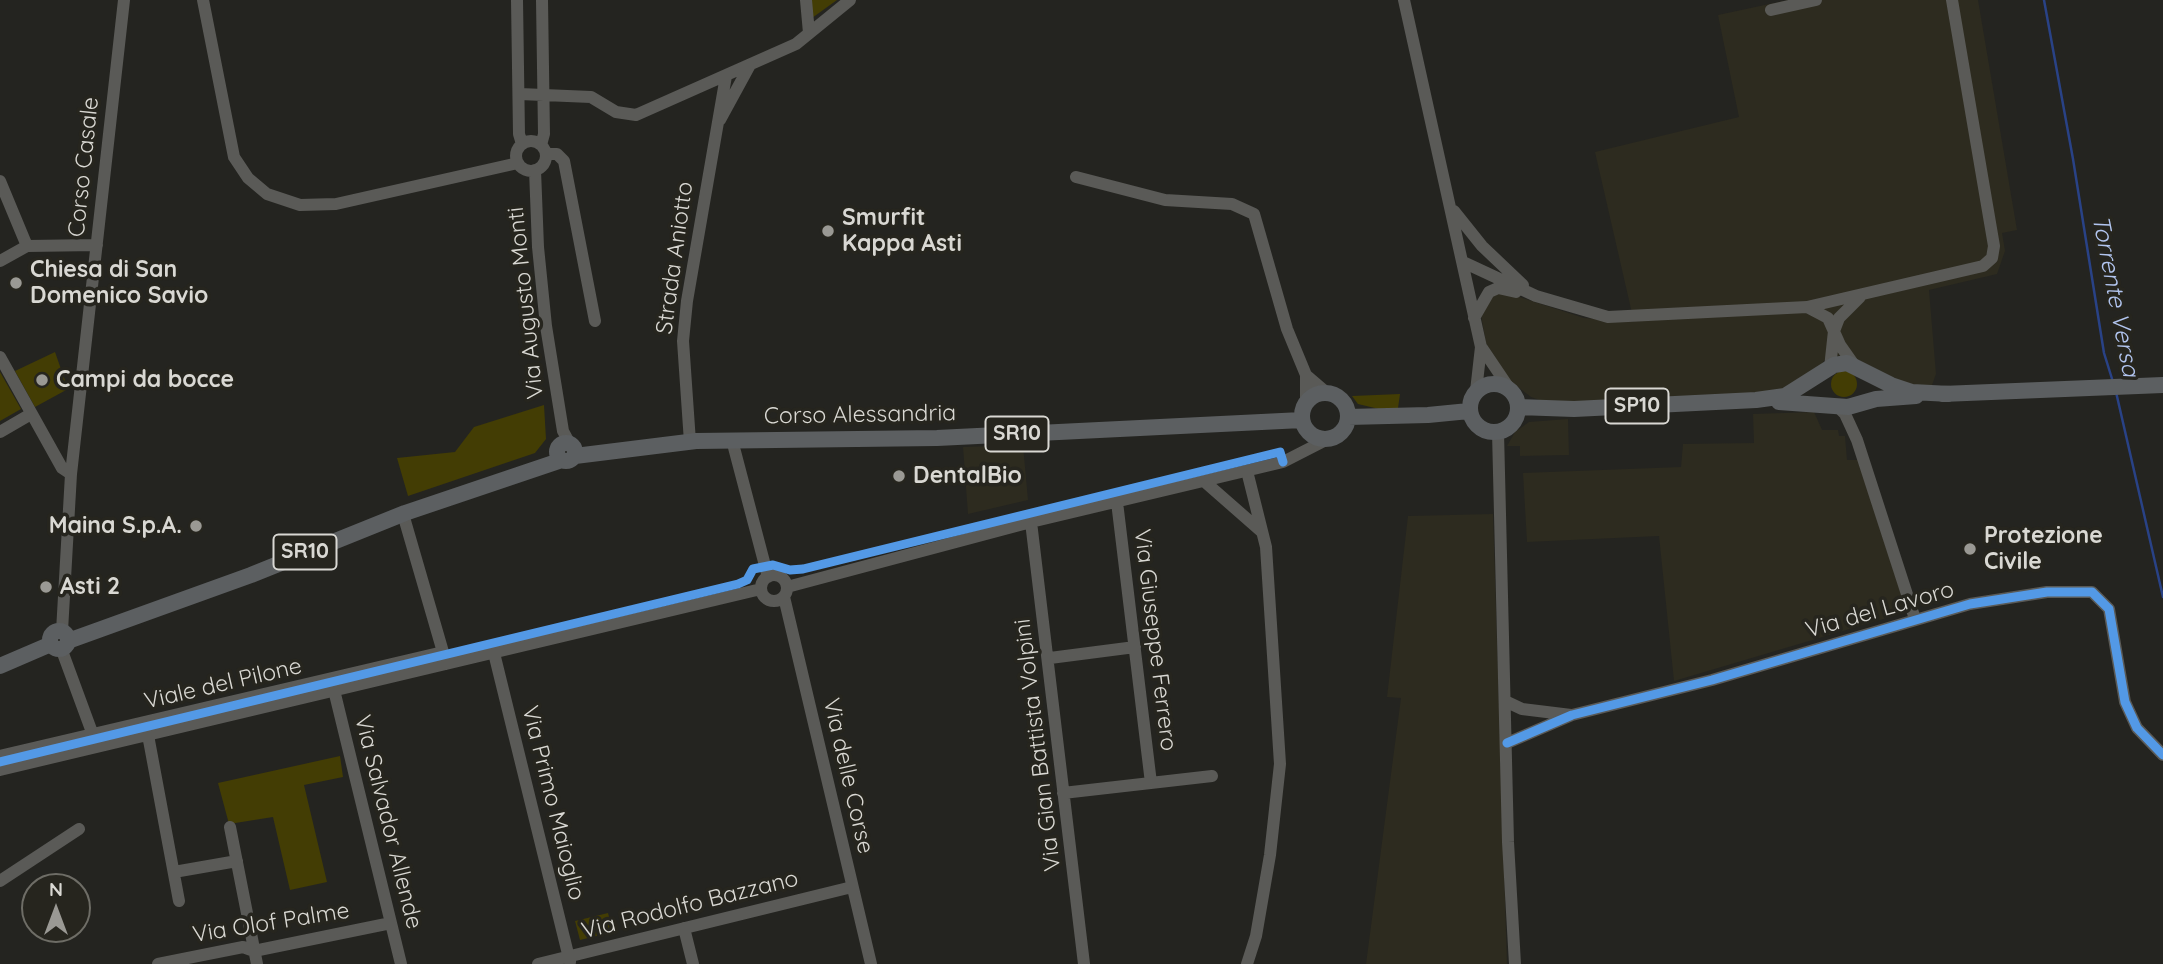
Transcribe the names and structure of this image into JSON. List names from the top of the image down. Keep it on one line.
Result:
{"streets":{"main road":["SP10","Corso Alessandria","SR10"],"street":["Corso Casale","Strada Aniotto","Via Augusto Monti","Via del Lavoro","Via Giuseppe Ferrero","Viale del Pilone","Via Gian Battista Volpini","Via delle Corse","Via Primo Maioglio","Via Salvador Allende","Via Rodolfo Bazzano","Via Olof Palme"]},"crossings":[["Corso Casale","SR10"],["Strada Aniotto","Corso Alessandria"],["Via Augusto Monti","Corso Alessandria"],["Via Augusto Monti","SR10"],["Corso Alessandria","SR10"],["Viale del Pilone","Via Primo Maioglio"],["Viale del Pilone","Via Salvador Allende"],["Via delle Corse","Via Rodolfo Bazzano"],["Via Primo Maioglio","Via Rodolfo Bazzano"],["Via Salvador Allende","Via Olof Palme"]],"water":["Torrente Versa"],"places":["Smurfit Kappa Asti","Chiesa di San Domenico Savio","Campi da bocce","DentalBio","Maina S.p.A.","Protezione Civile","Asti 2"],"north":"top"}
